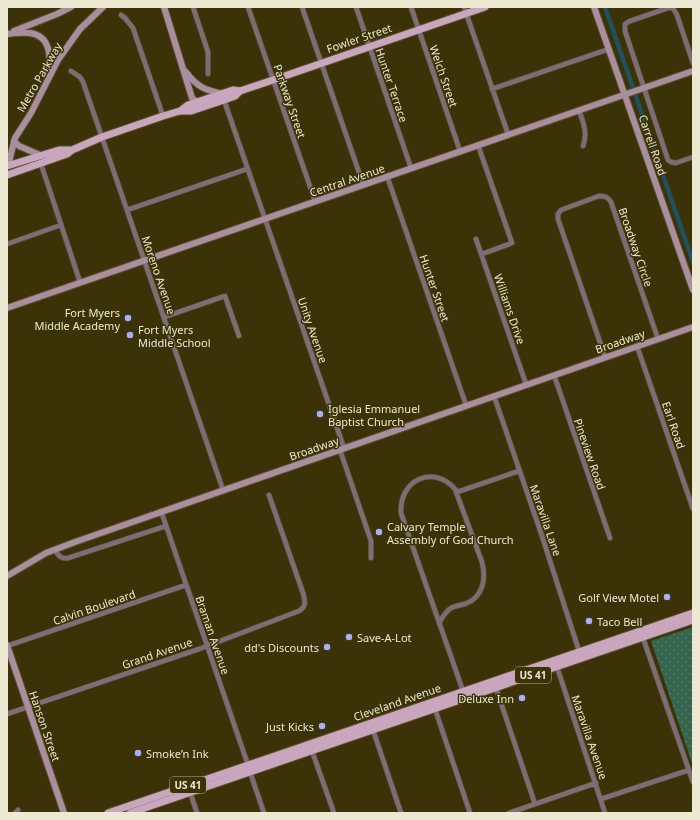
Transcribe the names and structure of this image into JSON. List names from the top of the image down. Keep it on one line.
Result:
{"streets":{"main road":["Fowler Street","US 41","Cleveland Avenue"],"street":["Welch Street","Metro Parkway","Hunter Terrace","Parkway Street","Carrell Road","Central Avenue","Broadway Circle","Moreno Avenue","Hunter Street","Williams Drive","Unity Avenue","Broadway","Earl Road","Pineview Road","Maravilla Lane","Calvin Boulevard","Braman Avenue","Grand Avenue","Hanson Street","Maravilla Avenue"]},"crossings":[["Fowler Street","Welch Street"],["Fowler Street","Metro Parkway"],["Fowler Street","Hunter Terrace"],["Fowler Street","Parkway Street"],["Fowler Street","Moreno Avenue"],["Fowler Street","Unity Avenue"],["Welch Street","Central Avenue"],["Hunter Terrace","Central Avenue"],["Parkway Street","Central Avenue"],["Carrell Road","Central Avenue"],["Central Avenue","Moreno Avenue"],["Central Avenue","Hunter Street"],["Central Avenue","Unity Avenue"],["Broadway Circle","Broadway"],["Moreno Avenue","Broadway"],["Hunter Street","Broadway"],["Williams Drive","Broadway"],["Unity Avenue","Broadway"],["Broadway","Earl Road"],["Broadway","Pineview Road"],["Broadway","Maravilla Lane"],["Broadway","Braman Avenue"],["Maravilla Lane","Cleveland Avenue"],["Calvin Boulevard","Braman Avenue"],["Calvin Boulevard","Hanson Street"],["Braman Avenue","Grand Avenue"],["Braman Avenue","US 41"],["Braman Avenue","Cleveland Avenue"],["Grand Avenue","Hanson Street"],["US 41","Cleveland Avenue"],["Cleveland Avenue","Maravilla Avenue"]],"places":["Fort Myers Middle Academy","Fort Myers Middle School","Iglesia Emmanuel Baptist Church","Calvary Temple Assembly of God Church","Golf View Motel","Taco Bell","Save-A-Lot","dd's Discounts","Deluxe Inn","Just Kicks","Smoke’n Ink"]}
